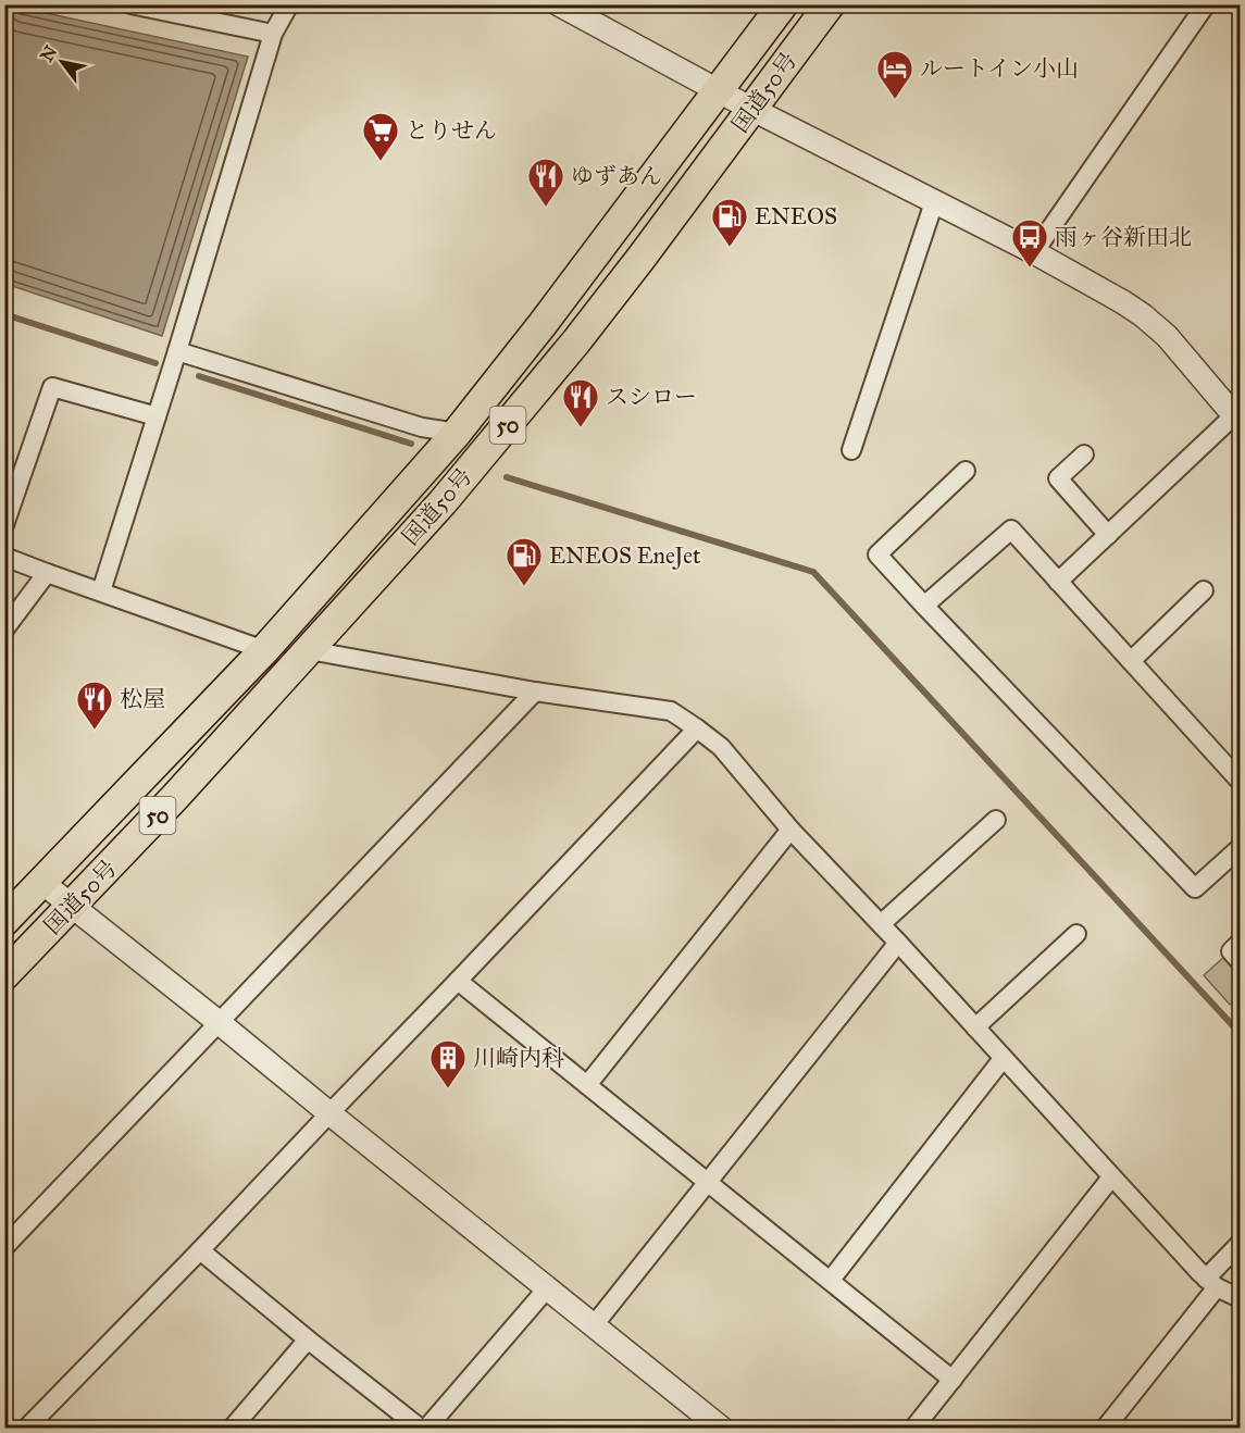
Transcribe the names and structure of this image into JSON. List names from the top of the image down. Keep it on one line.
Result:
{"streets":{"highway":["国道50号","50"]},"places":{"hotel":["ルートイン小山"],"supermarket":["とりせん"],"restaurant":["ゆずあん","スシロー","松屋"],"fuel station":["ENEOS","ENEOS EneJet"],"bus stop":["雨ヶ谷新田北"],"building":["川崎内科"]},"north":"top left"}
